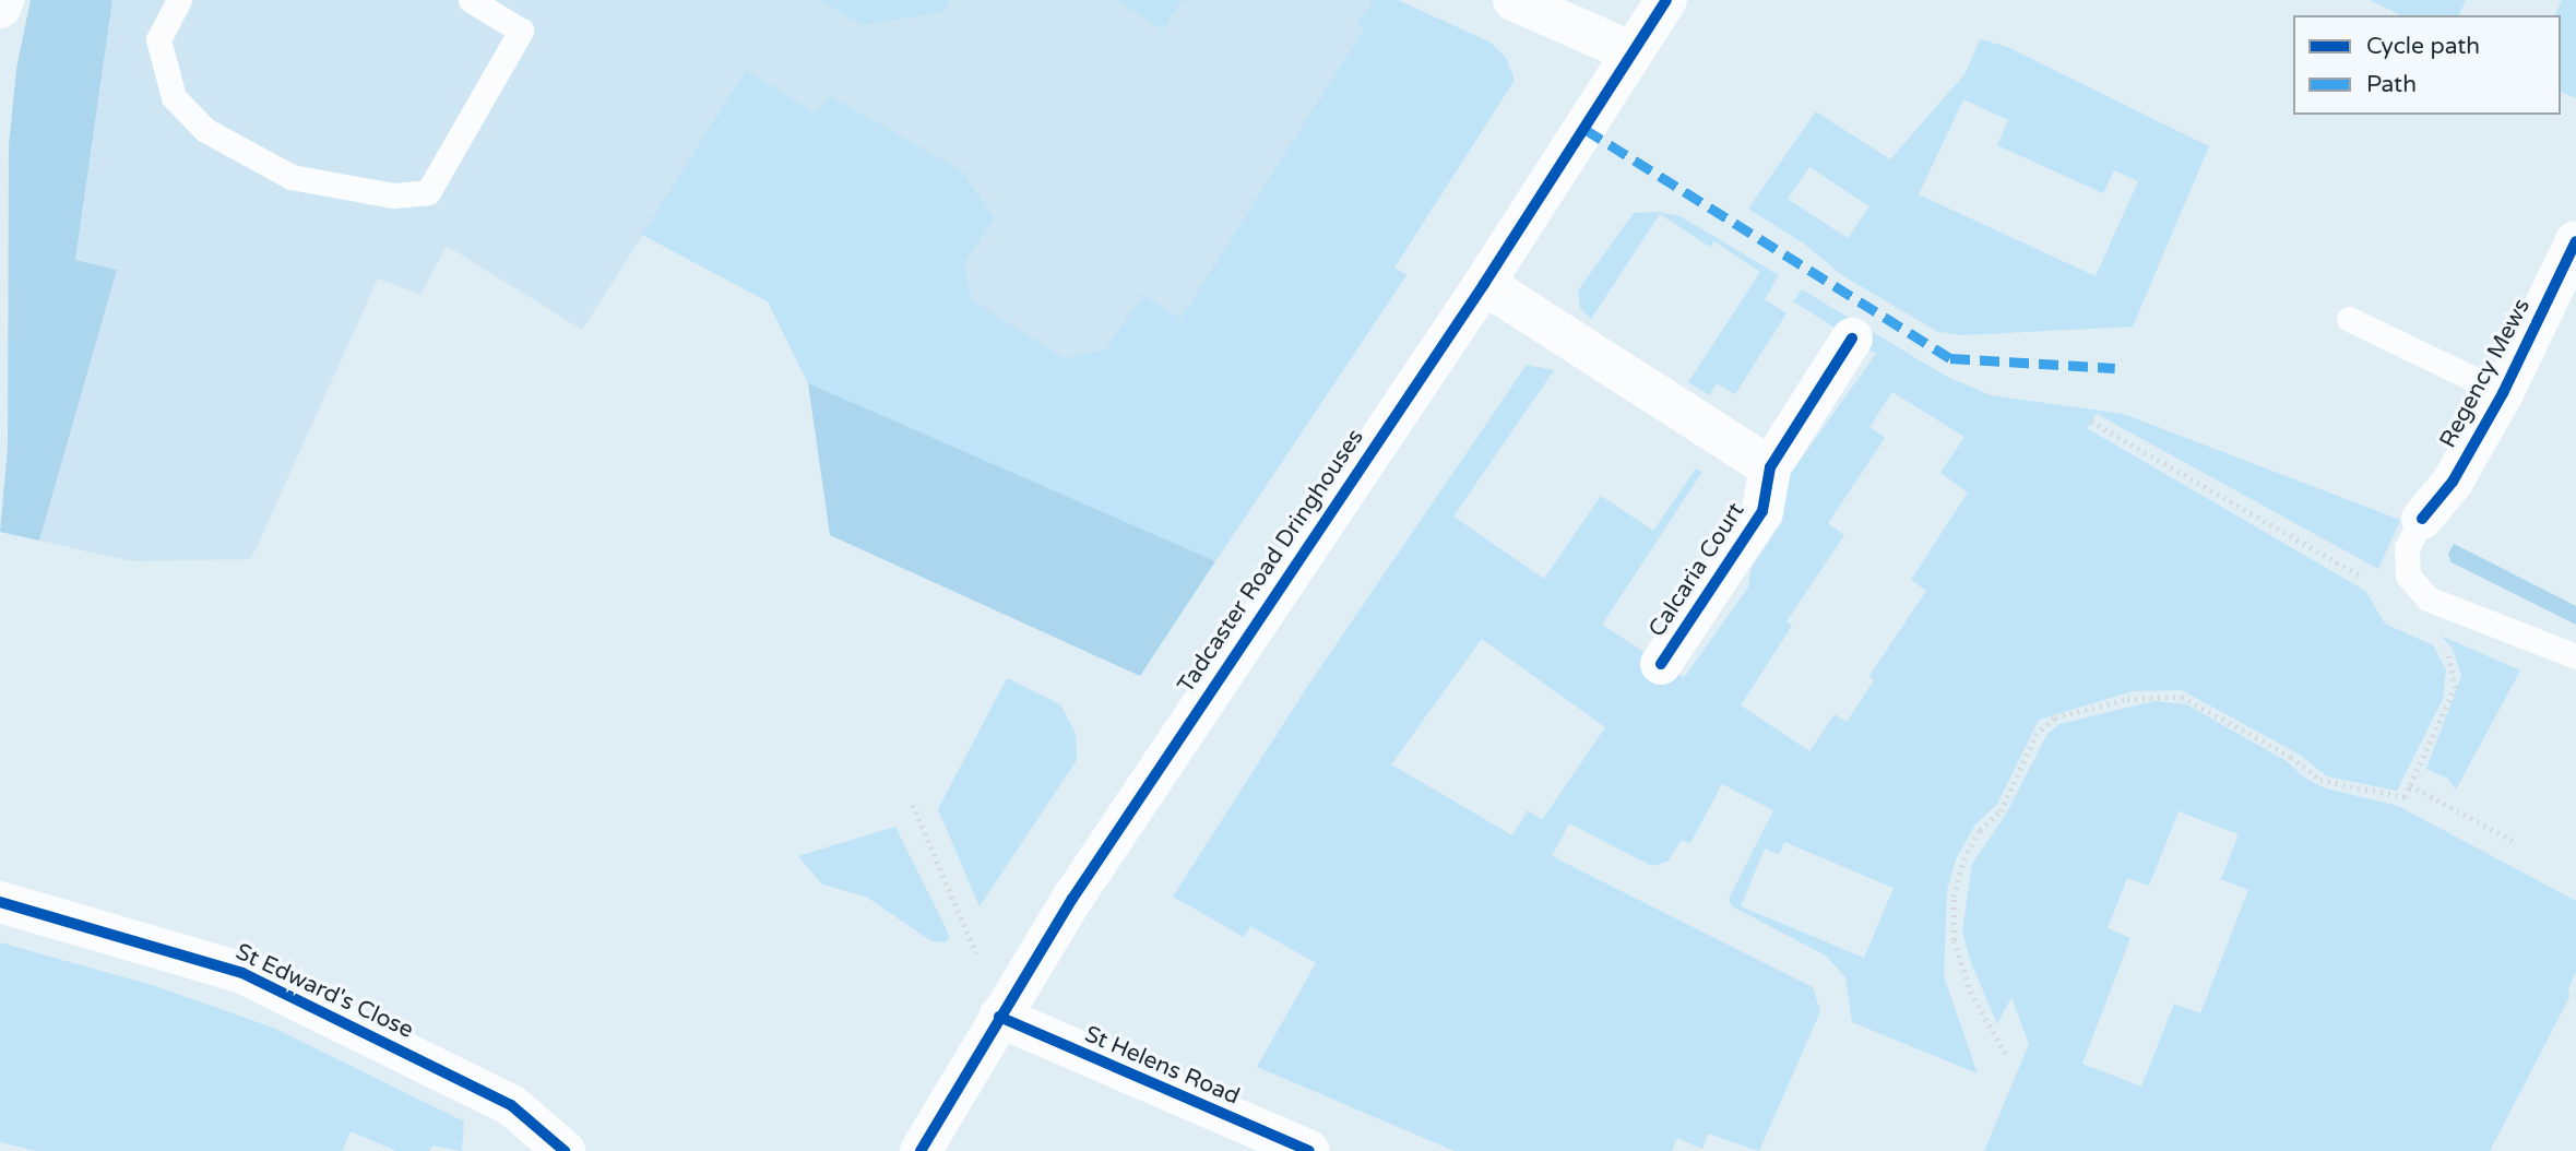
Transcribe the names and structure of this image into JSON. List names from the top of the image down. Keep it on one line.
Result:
{"streets":{"street":["Regency Mews","Tadcaster Road Dringhouses","Calcaria Court","St Edward's Close","St Helens Road"]},"crossings":[["Tadcaster Road Dringhouses","St Helens Road"]],"legend":["Cycle path","Path"]}
